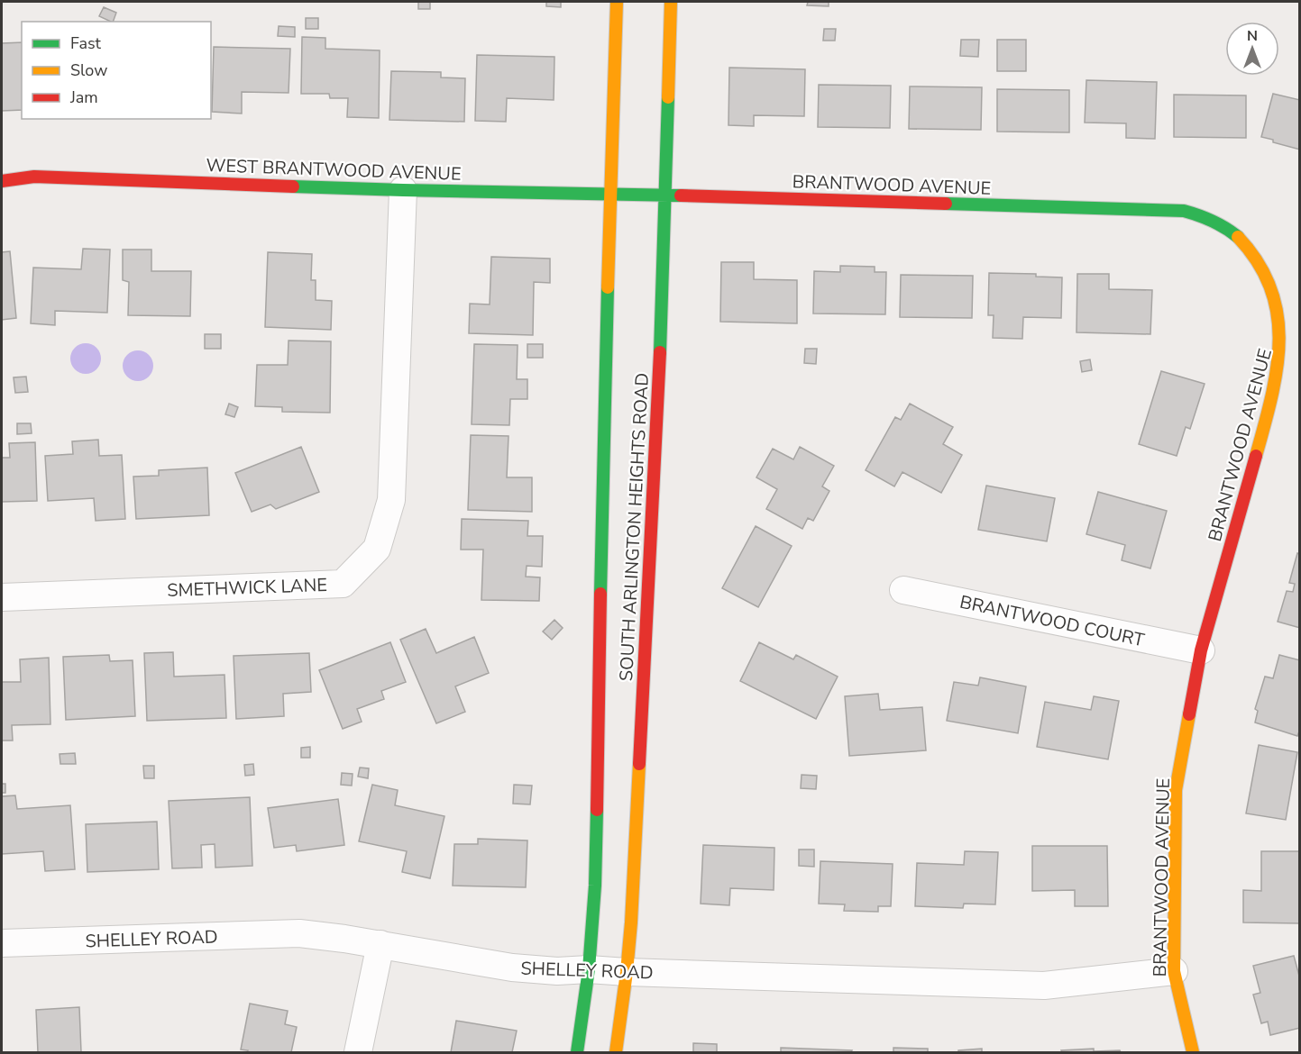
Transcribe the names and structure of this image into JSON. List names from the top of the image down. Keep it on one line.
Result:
{"streets":{"main road":["WEST BRANTWOOD AVENUE","BRANTWOOD AVENUE","SOUTH ARLINGTON HEIGHTS ROAD"],"street":["SMETHWICK LANE","BRANTWOOD COURT","SHELLEY ROAD"]},"crossings":[["WEST BRANTWOOD AVENUE","BRANTWOOD AVENUE"],["WEST BRANTWOOD AVENUE","SOUTH ARLINGTON HEIGHTS ROAD"],["WEST BRANTWOOD AVENUE","SMETHWICK LANE"],["BRANTWOOD AVENUE","SOUTH ARLINGTON HEIGHTS ROAD"],["BRANTWOOD AVENUE","BRANTWOOD COURT"],["BRANTWOOD AVENUE","SHELLEY ROAD"],["SOUTH ARLINGTON HEIGHTS ROAD","SHELLEY ROAD"]],"legend":["Fast","Slow","Jam"],"north":"top"}
